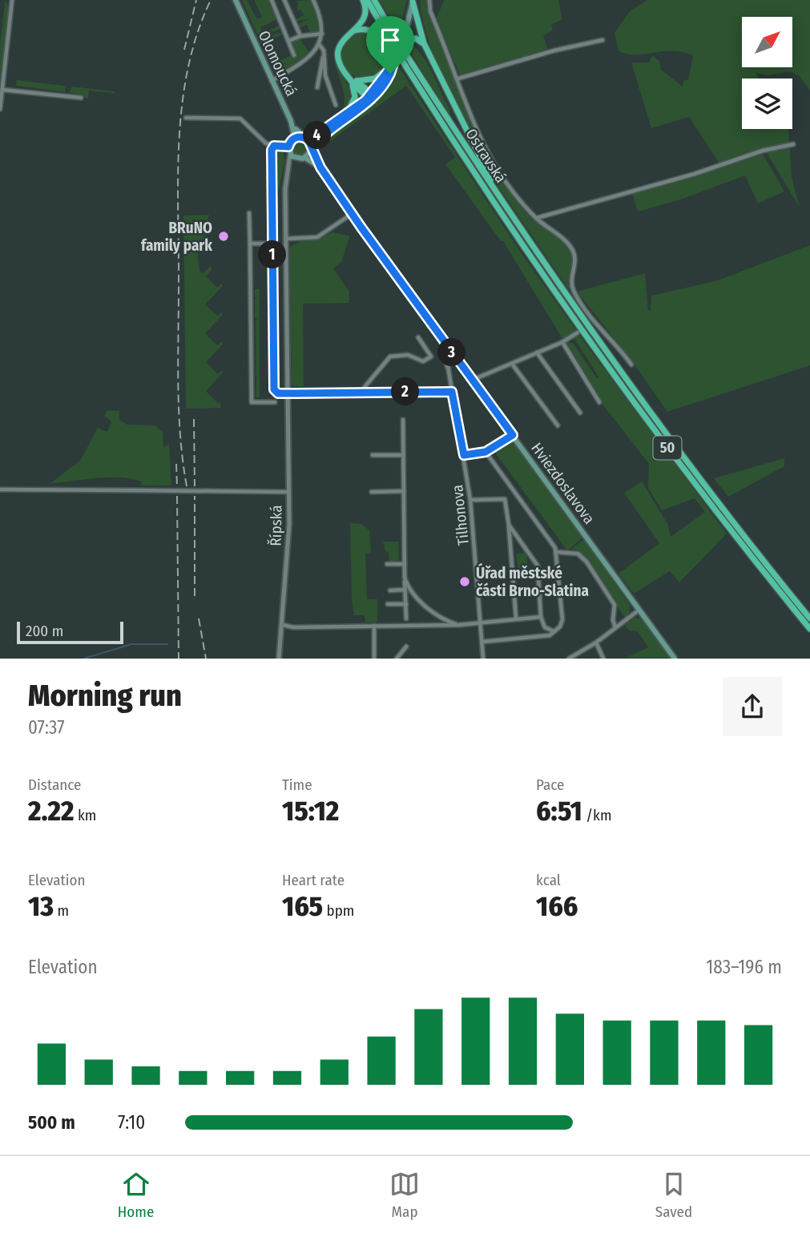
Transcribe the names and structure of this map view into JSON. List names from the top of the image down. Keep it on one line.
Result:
{"streets":{"highway":["Ostravská","50"],"main road":["Olomoucká","Hviezdoslavova"],"street":["Tilhonova","Řípská"]},"crossings":[["Olomoucká","Hviezdoslavova"],["Olomoucká","Řípská"],["Ostravská","50"],["Hviezdoslavova","Tilhonova"],["Hviezdoslavova","Řípská"]],"places":["BRuNO family park","Úřad městské části Brno-Slatina"],"scale_bar":"200 m","north":"top right","page":{"pins":["4","1","3","2"],"scale":"200 m","heading":["Morning run","07:37"],"stats":[["Distance","2.22 km"],["Time","15:12"],["Pace","6:51 /km"],["Elevation","13 m"],["Heart rate","165 bpm"],["kcal","166"]],"chart":["Elevation","183–196 m"],"list":[{"name":"500 m","note":"7:10"}],"tabs":["Home","Map","Saved"]}}
